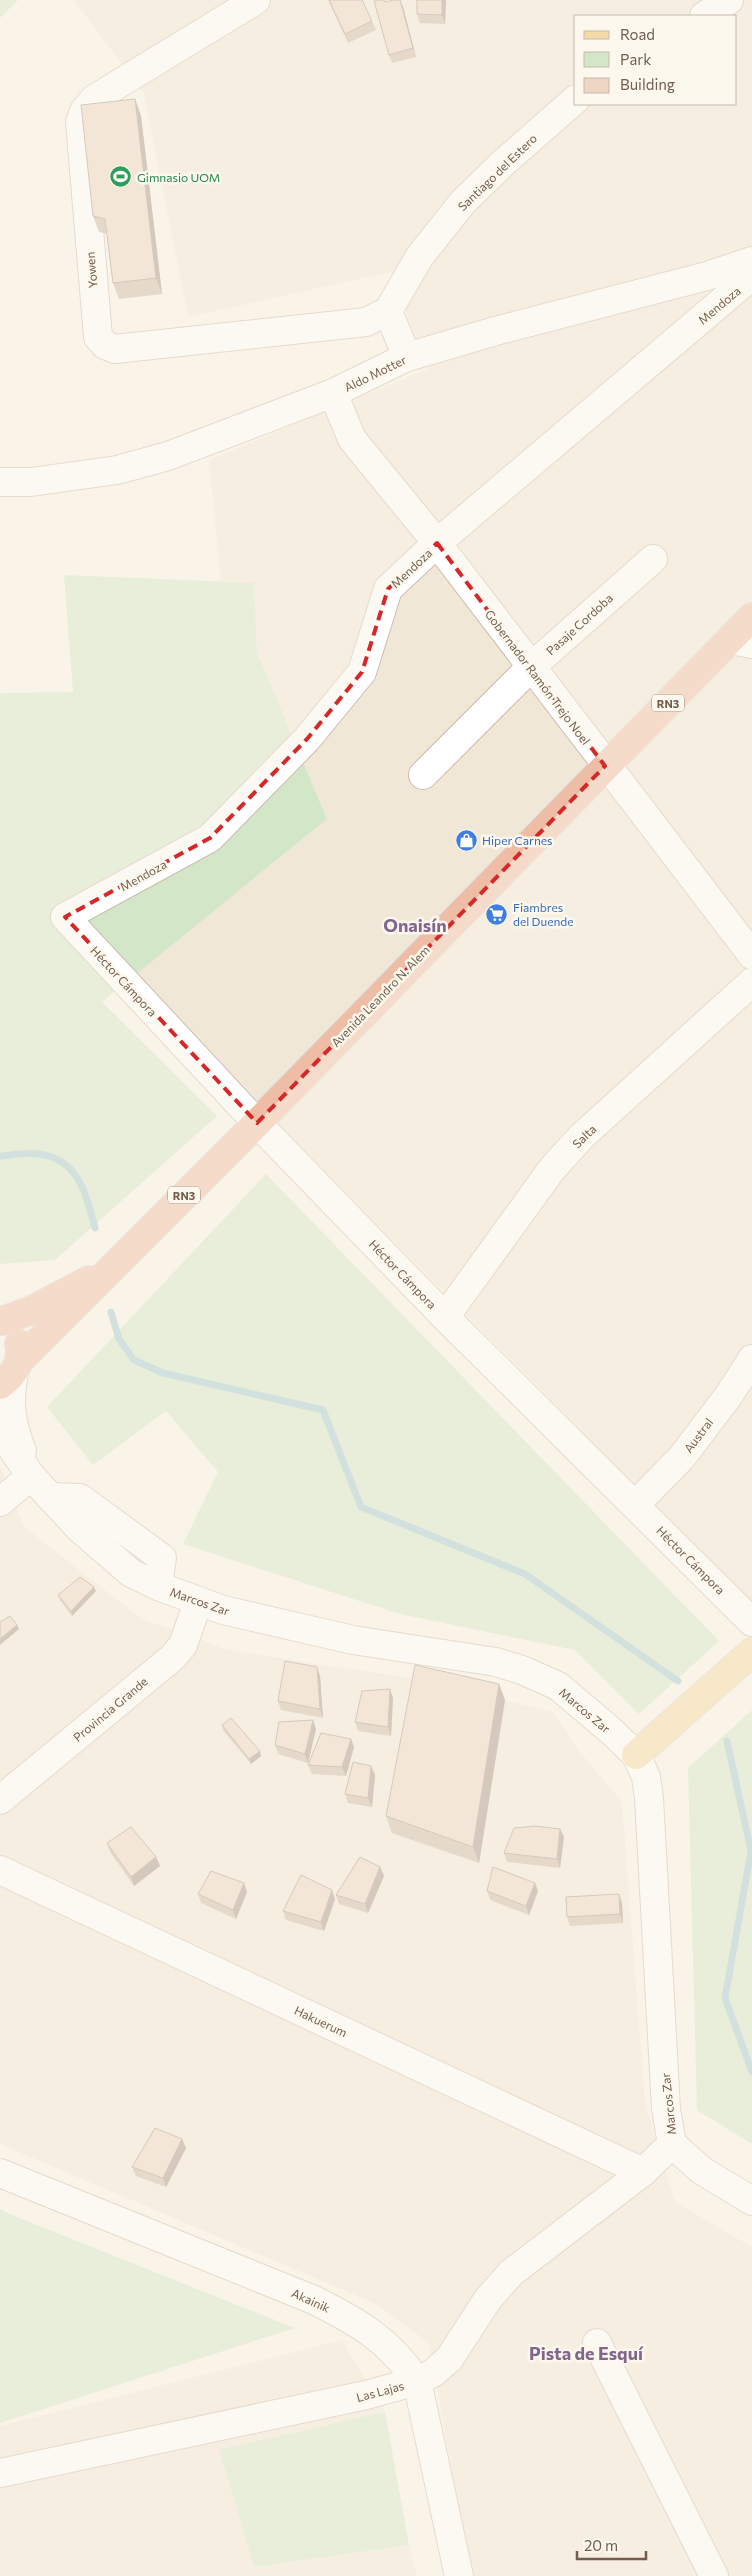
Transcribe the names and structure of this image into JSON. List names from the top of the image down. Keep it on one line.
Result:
{"streets":{"highway":["RN3","Avenida Leandro N. Alem"],"street":["Santiago del Estero","Yowen","Mendoza","Aldo Motter","Pasaje Cordoba","Gobernador Ramón Trejo Noel","Héctor Cámpora","Salta","Austral","Marcos Zar","Provincia Grande","Hakuerum","Akainik","Las Lajas"]},"crossings":[["Santiago del Estero","Yowen"],["Mendoza","Gobernador Ramón Trejo Noel"],["Mendoza","Héctor Cámpora"],["Aldo Motter","Gobernador Ramón Trejo Noel"],["Pasaje Cordoba","Gobernador Ramón Trejo Noel"],["Gobernador Ramón Trejo Noel","Avenida Leandro N. Alem"],["Héctor Cámpora","Avenida Leandro N. Alem"],["Héctor Cámpora","Salta"],["Héctor Cámpora","Austral"],["Avenida Leandro N. Alem","Marcos Zar"],["Marcos Zar","Provincia Grande"],["Marcos Zar","Las Lajas"],["Hakuerum","Las Lajas"],["Akainik","Las Lajas"]],"districts":["Onaisín","Pista de Esquí"],"places":{"sports":["Gimnasio UOM"],"shop":["Hiper Carnes"],"supermarket":["Fiambres del Duende"]},"legend":["Road","Park","Building"],"scale_bar":"20 m"}
